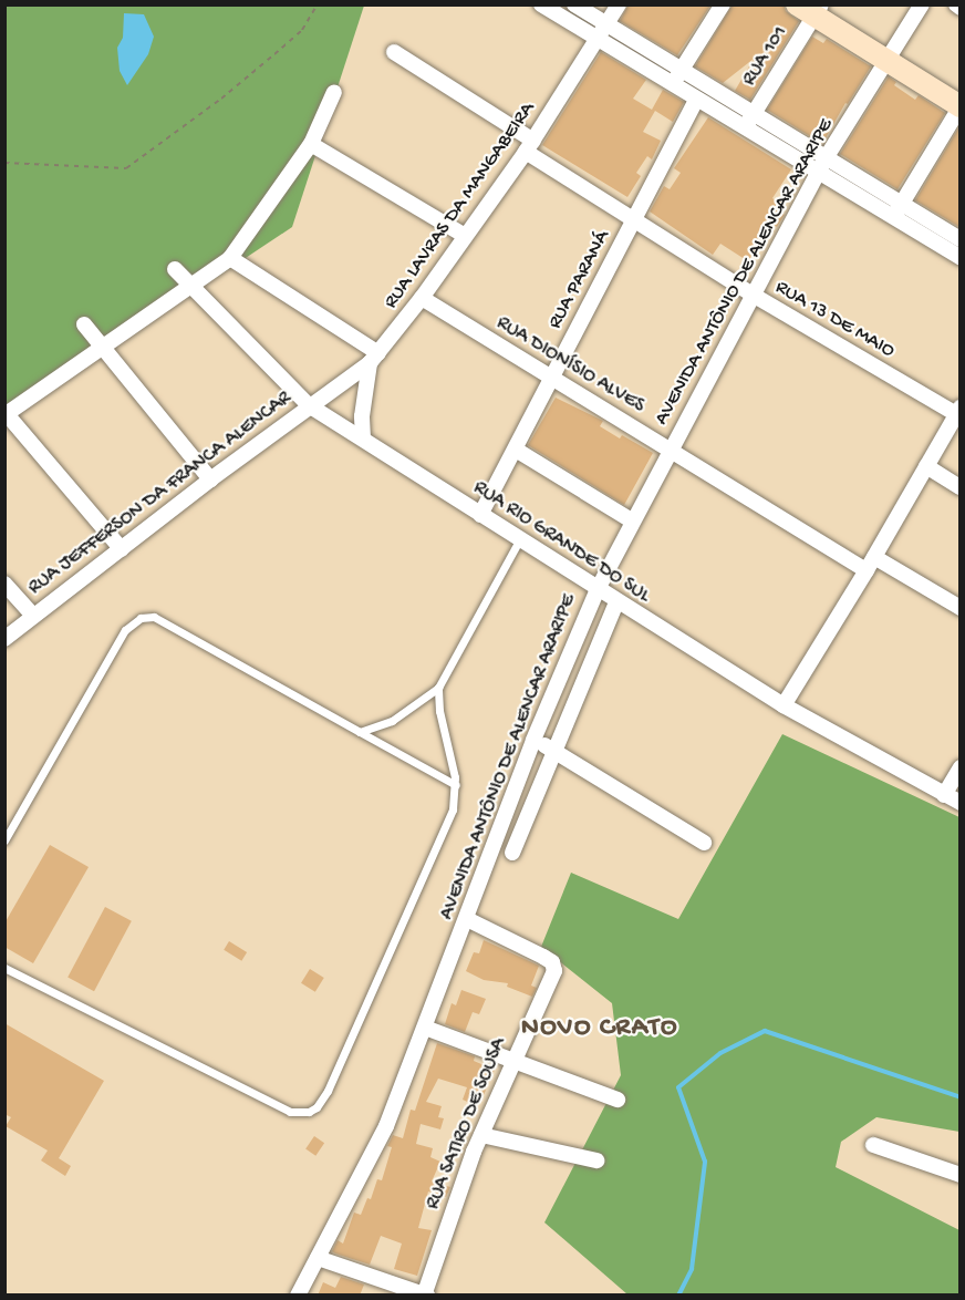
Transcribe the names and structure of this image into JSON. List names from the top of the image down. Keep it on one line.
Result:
{"streets":{"street":["RUA 101","RUA LAVRAS DA MANGABEIRA","AVENIDA ANTÔNIO DE ALENCAR ARARIPE","RUA PARANÁ","RUA 13 DE MAIO","RUA DIONÍSIO ALVES","RUA JEFFERSON DA FRANCA ALENCAR","RUA RIO GRANDE DO SUL","RUA SATIRO DE SOUSA"]},"crossings":[["RUA LAVRAS DA MANGABEIRA","RUA 13 DE MAIO"],["RUA LAVRAS DA MANGABEIRA","RUA DIONÍSIO ALVES"],["RUA LAVRAS DA MANGABEIRA","RUA JEFFERSON DA FRANCA ALENCAR"],["RUA LAVRAS DA MANGABEIRA","RUA RIO GRANDE DO SUL"],["AVENIDA ANTÔNIO DE ALENCAR ARARIPE","RUA 13 DE MAIO"],["AVENIDA ANTÔNIO DE ALENCAR ARARIPE","RUA DIONÍSIO ALVES"],["AVENIDA ANTÔNIO DE ALENCAR ARARIPE","RUA RIO GRANDE DO SUL"],["AVENIDA ANTÔNIO DE ALENCAR ARARIPE","RUA SATIRO DE SOUSA"],["RUA PARANÁ","RUA 13 DE MAIO"],["RUA PARANÁ","RUA DIONÍSIO ALVES"],["RUA PARANÁ","RUA RIO GRANDE DO SUL"],["RUA JEFFERSON DA FRANCA ALENCAR","RUA RIO GRANDE DO SUL"]],"districts":["NOVO CRATO"]}
